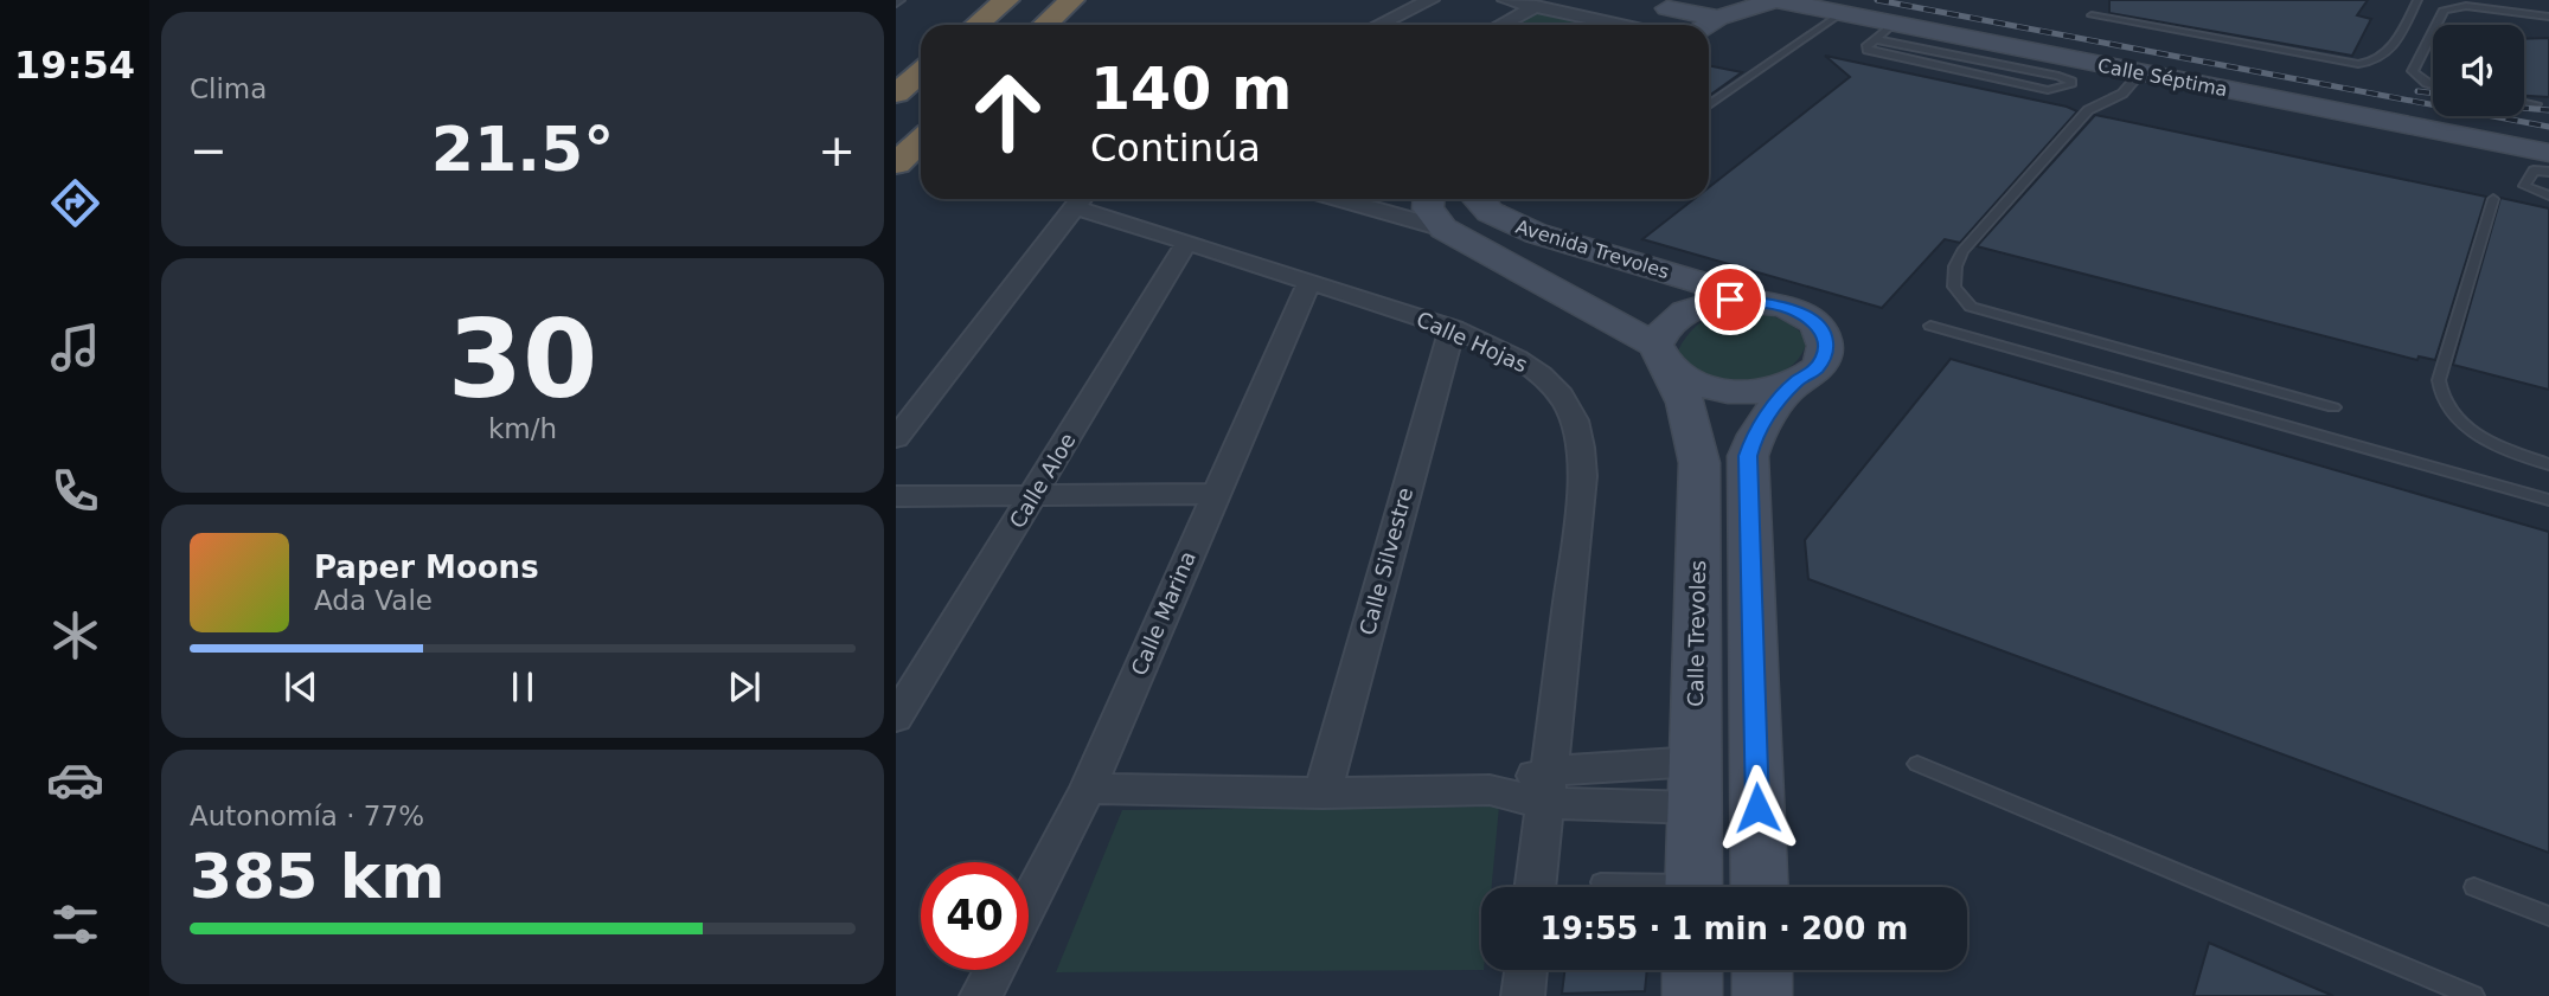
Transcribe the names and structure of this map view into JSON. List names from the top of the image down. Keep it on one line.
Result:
{"streets":{"street":["Calle Séptima","Avenida Trevoles","Calle Hojas","Calle Aloe","Calle Silvestre","Calle Marina","Calle Trevoles"]},"crossings":[["Avenida Trevoles","Calle Trevoles"],["Calle Hojas","Calle Aloe"],["Calle Hojas","Calle Silvestre"],["Calle Hojas","Calle Marina"]],"page":{"tabs":"19:54","tile":["Clima",["30","km/h"],["Autonomía · 77%","385 km"]],"turn":["140 m","Continúa"],"heat":["−","21.5°","+"],"song":["Paper Moons","Ada Vale"],"limit":"40","trip":"19:55 · 1 min · 200 m"}}
